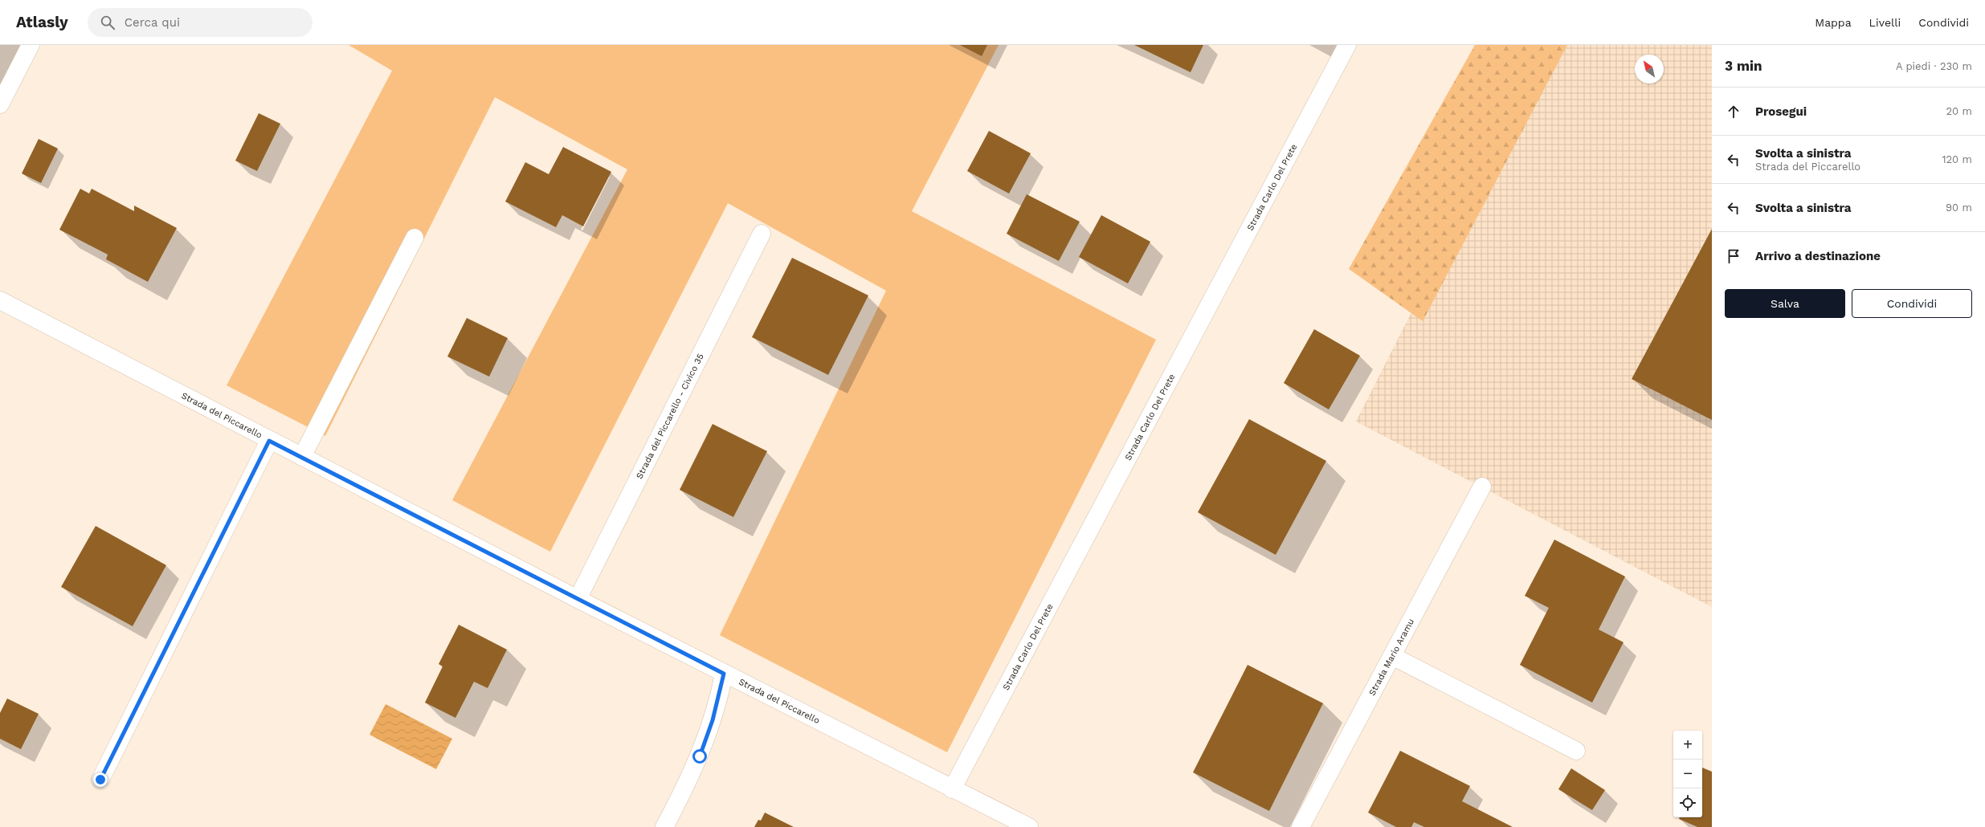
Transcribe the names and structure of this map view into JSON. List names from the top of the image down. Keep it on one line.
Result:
{"streets":{"street":["Strada Carlo Del Prete","Strada del Piccarello","Strada del Piccarello - Civico 35","Strada Mario Aramu"]},"crossings":[["Strada Carlo Del Prete","Strada del Piccarello"],["Strada del Piccarello","Strada del Piccarello - Civico 35"]],"north":"top left","page":{"header":"Atlasly","search":"Cerca qui","nav":["Mappa","Livelli","Condividi"],"heading":["3 min","A piedi · 230 m"],"list":[["Prosegui","20 m"],["Svolta a sinistra","Strada del Piccarello","120 m"],["Svolta a sinistra","90 m"],"Arrivo a destinazione"],"buttons":["Salva","Condividi"],"map_buttons":["+","−"]}}
